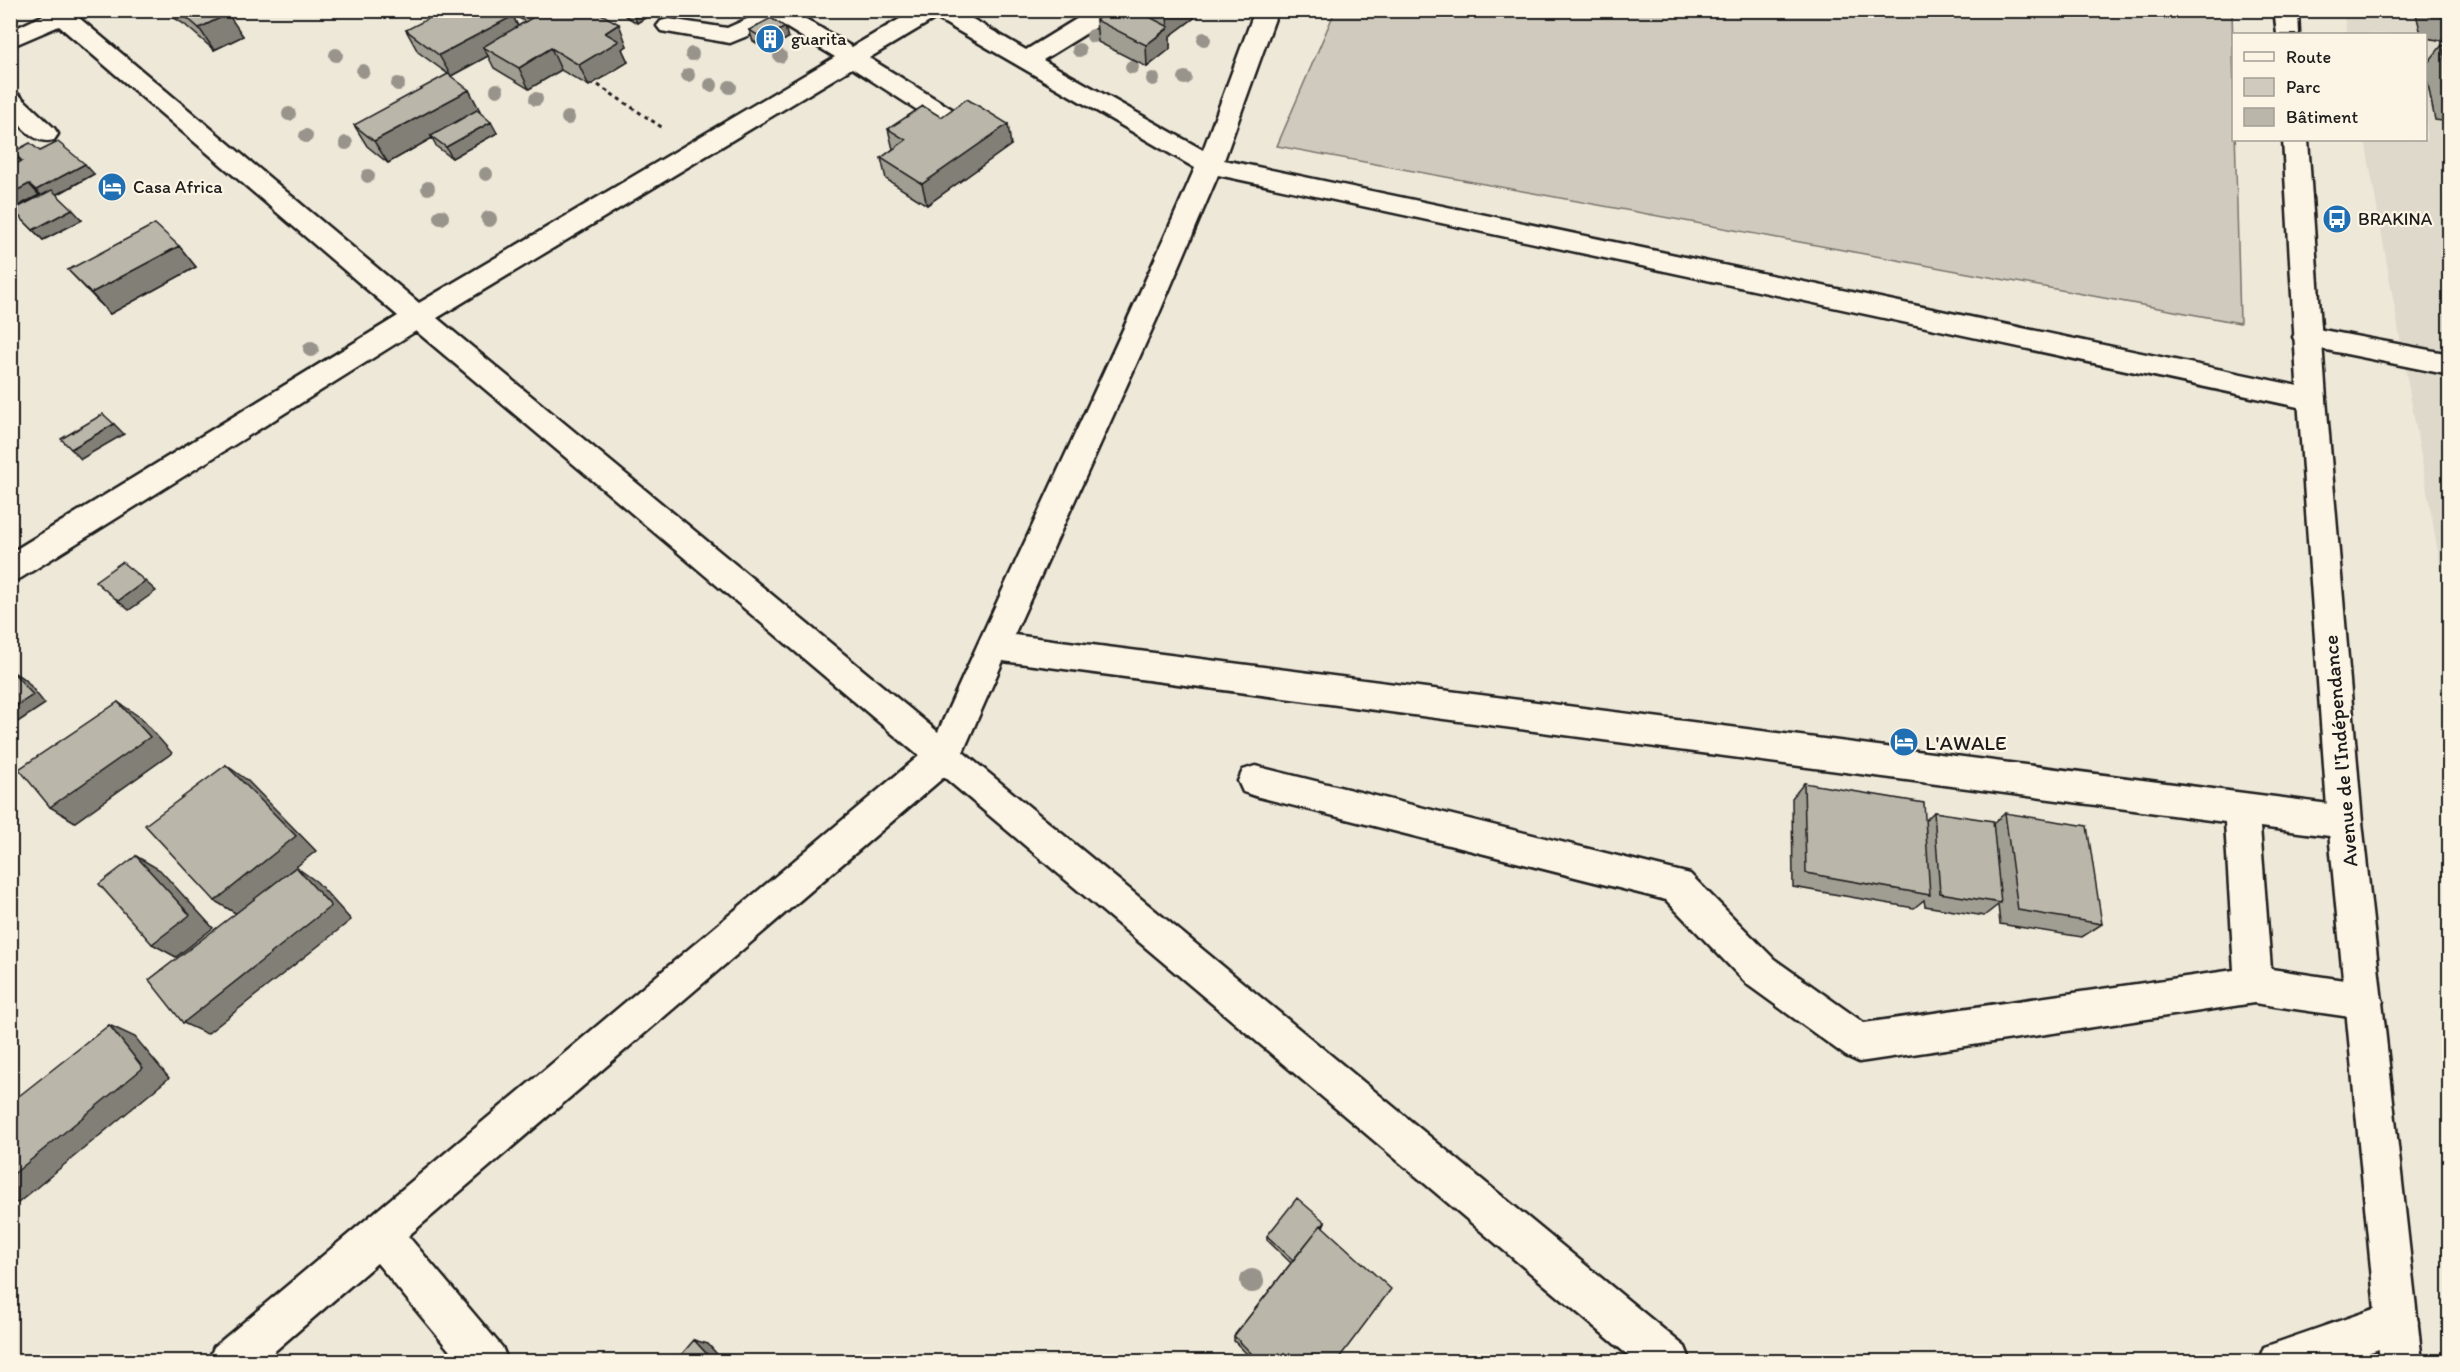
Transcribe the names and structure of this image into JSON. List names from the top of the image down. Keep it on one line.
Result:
{"streets":{"main road":["Avenue de l'Indépendance"]},"places":{"building":["guarita"],"hotel":["Casa Africa","L'AWALE"],"bus stop":["BRAKINA"]},"legend":["Route","Parc","Bâtiment"]}
